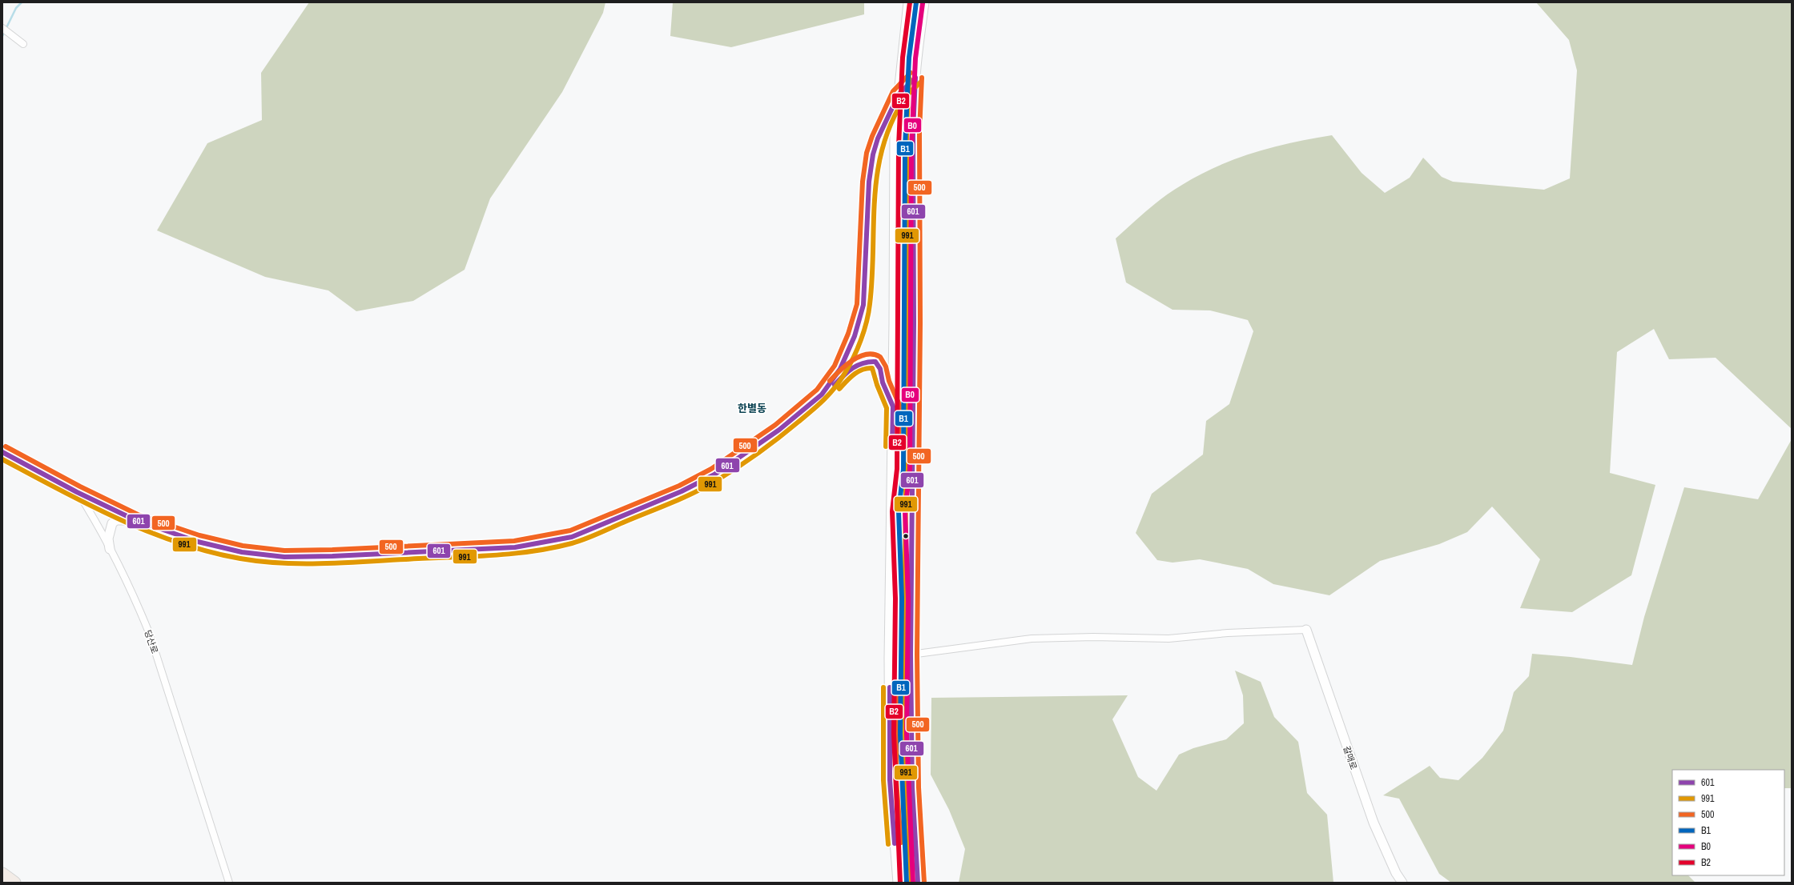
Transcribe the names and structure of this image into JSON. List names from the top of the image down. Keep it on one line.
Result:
{"streets":{"street":["당산로","갈매로"]},"districts":["한별동"],"lines":["transit line B1","transit line B2","transit line B0","transit line 500","transit line 601","transit line 991"],"legend":["601","991","500","B1","B0","B2"]}
